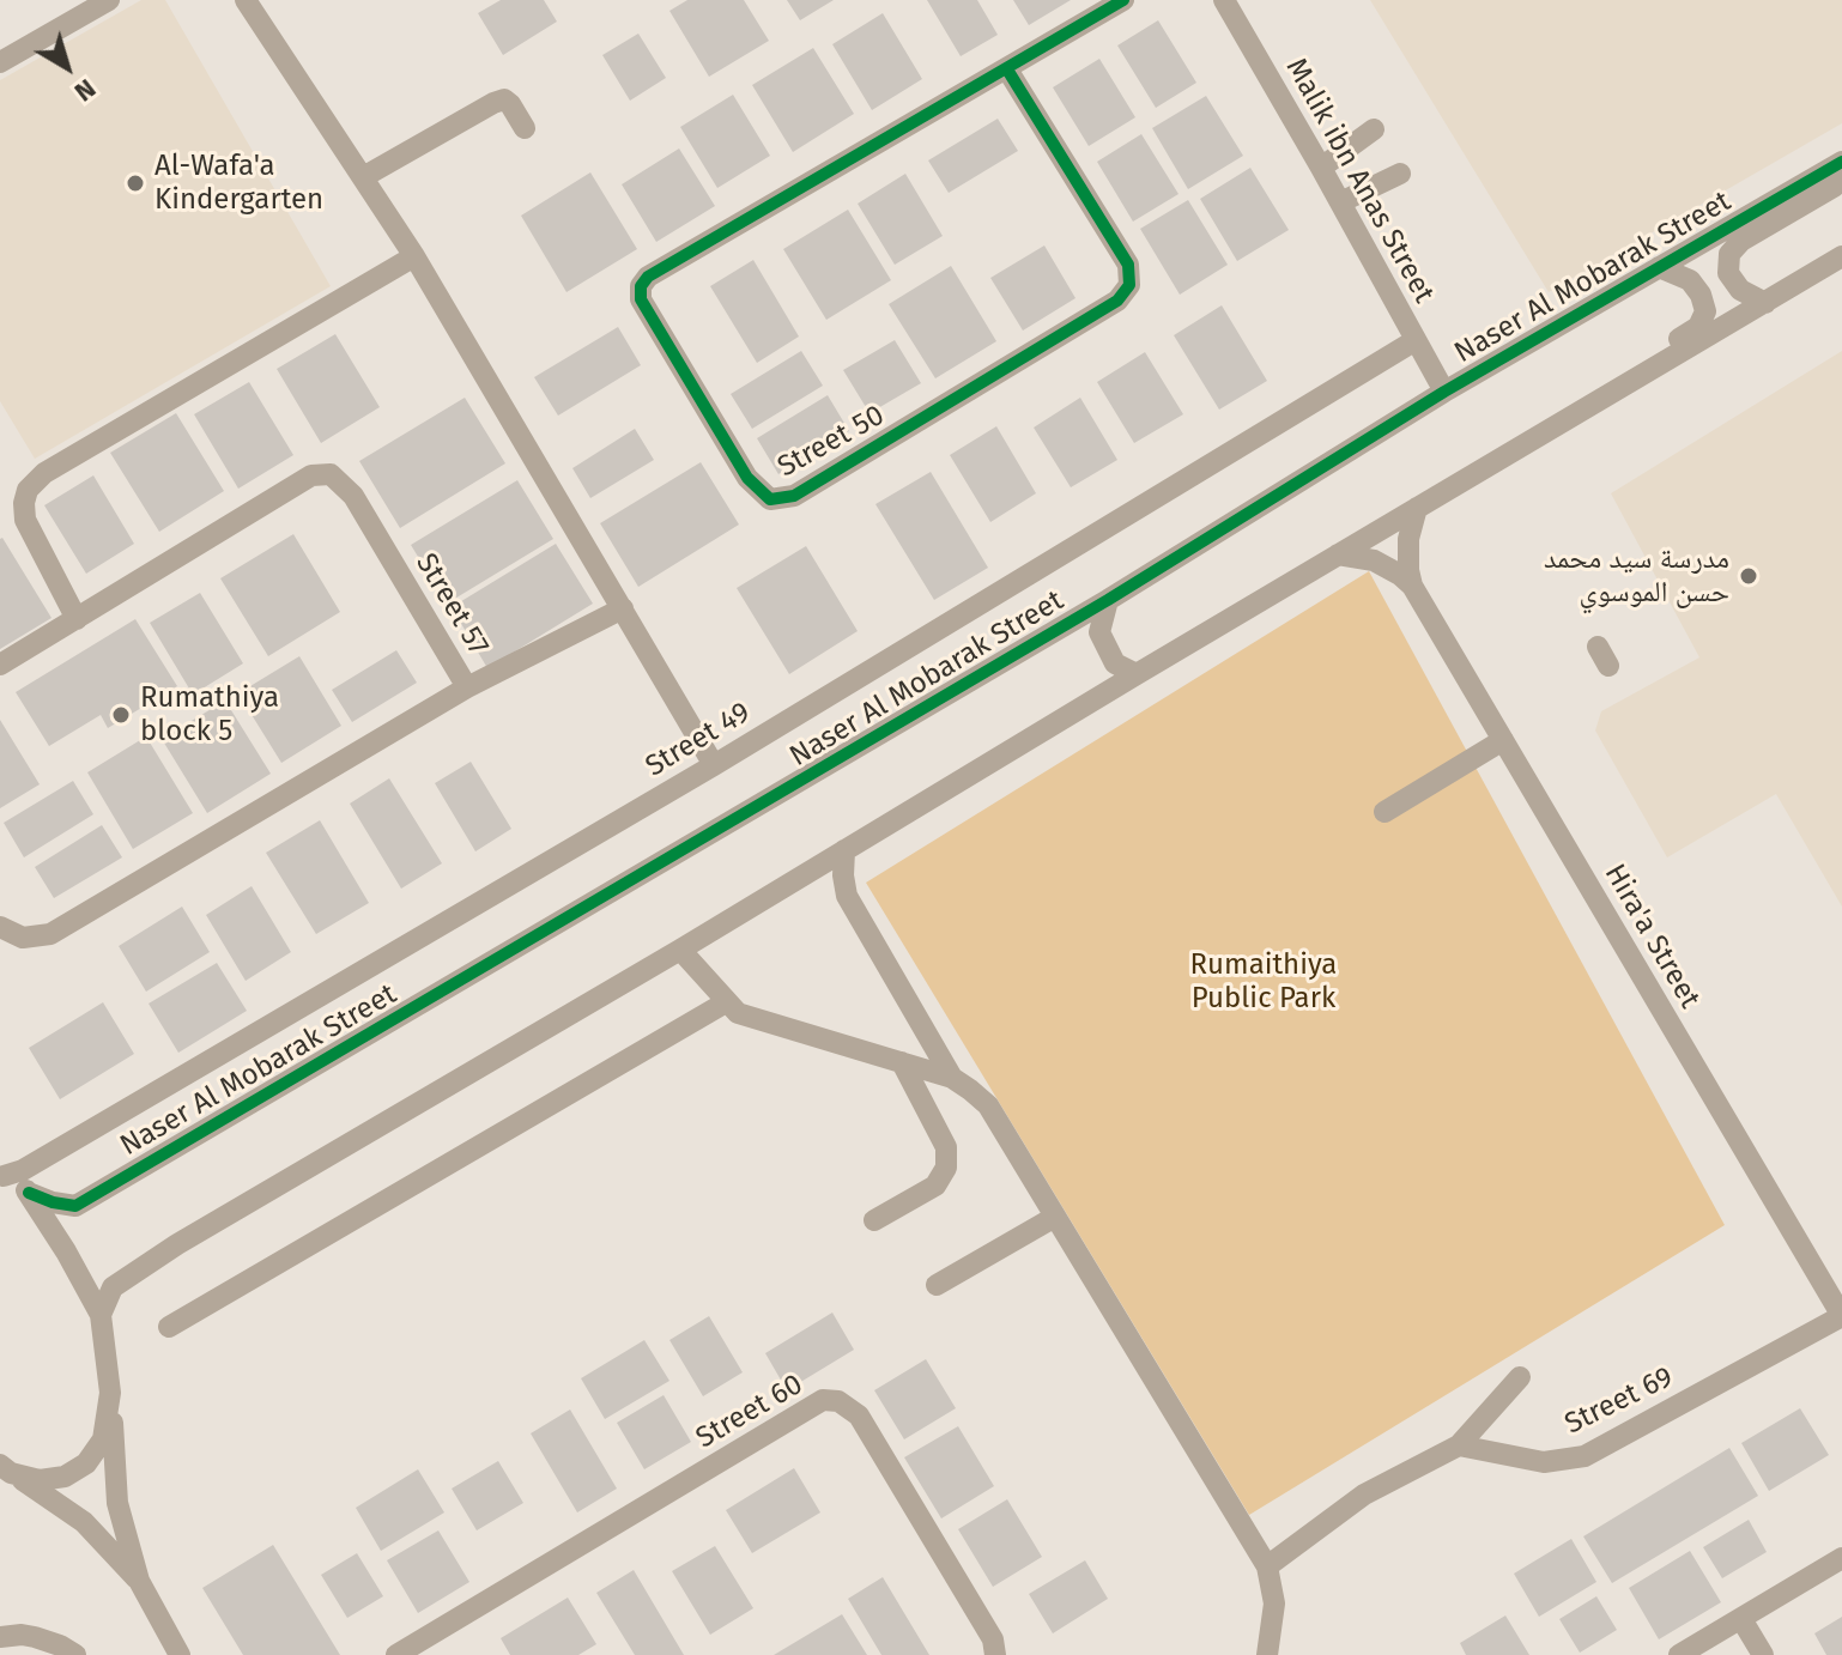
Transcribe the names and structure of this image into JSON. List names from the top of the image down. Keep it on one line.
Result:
{"streets":{"street":["Malik ibn Anas Street","Naser Al Mobarak Street","Street 50","Street 57","Street 49","Hira'a Street","Street 69","Street 60"]},"crossings":[["Malik ibn Anas Street","Naser Al Mobarak Street"],["Malik ibn Anas Street","Street 49"],["Hira'a Street","Street 69"]],"parks":["Rumaithiya Public Park"],"places":["Al-Wafa'a Kindergarten","مدرسة سيد محمد حسن الموسوي","Rumathiya block 5"],"north":"bottom right"}
